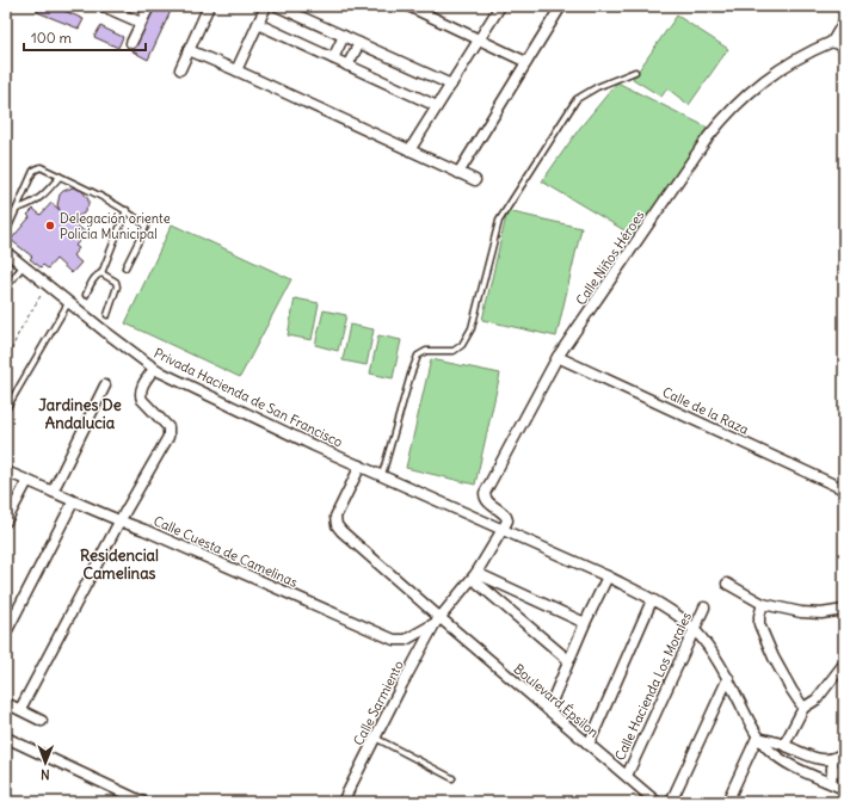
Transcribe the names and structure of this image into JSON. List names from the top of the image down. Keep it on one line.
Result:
{"streets":{"street":["Calle Niños Héroes","Privada Hacienda de San Francisco","Calle de la Raza","Calle Cuesta de Camelinas","Calle Hacienda Los Morales","Boulevard Épsilon","Calle Sarmiento"]},"crossings":[["Calle Niños Héroes","Privada Hacienda de San Francisco"],["Calle Niños Héroes","Calle de la Raza"],["Privada Hacienda de San Francisco","Calle Hacienda Los Morales"],["Privada Hacienda de San Francisco","Boulevard Épsilon"],["Calle Cuesta de Camelinas","Boulevard Épsilon"],["Calle Cuesta de Camelinas","Calle Sarmiento"],["Calle Hacienda Los Morales","Boulevard Épsilon"],["Boulevard Épsilon","Calle Sarmiento"]],"districts":["Jardines De Andalucia","Residencial Camelinas"],"places":["Delegación oriente Policía Municipal"],"scale_bar":"100 m","north":"bottom"}
